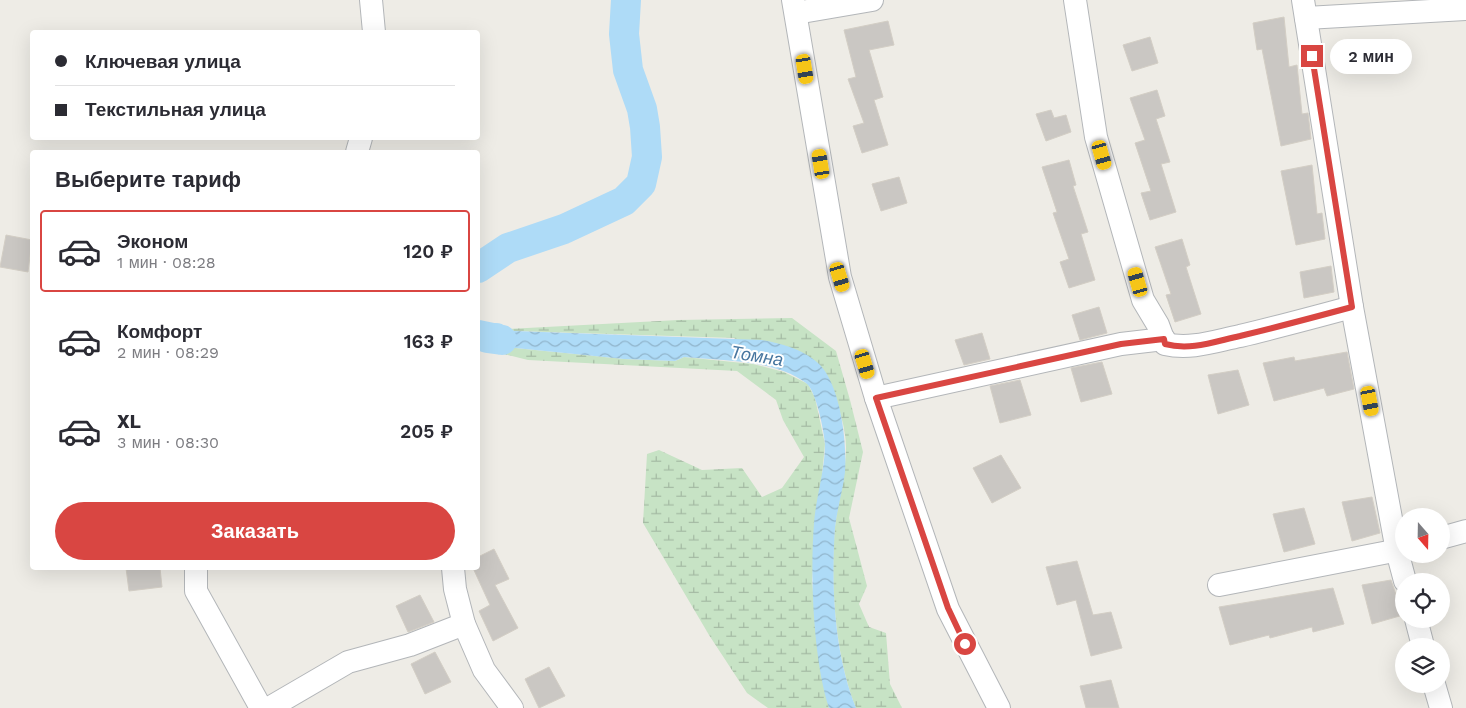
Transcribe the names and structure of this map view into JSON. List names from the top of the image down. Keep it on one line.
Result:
{"water":["Томна"],"north":"bottom","page":{"banner":["Ключевая улица","Текстильная улица"],"bubble":"2 мин","heading":"Выберите тариф","list":[{"name":"Эконом","note":"1 мин · 08:28","value":"120 ₽"},{"name":"Комфорт","note":"2 мин · 08:29","value":"163 ₽"},{"name":"XL","note":"3 мин · 08:30","value":"205 ₽"}],"buttons":"Заказать"}}
